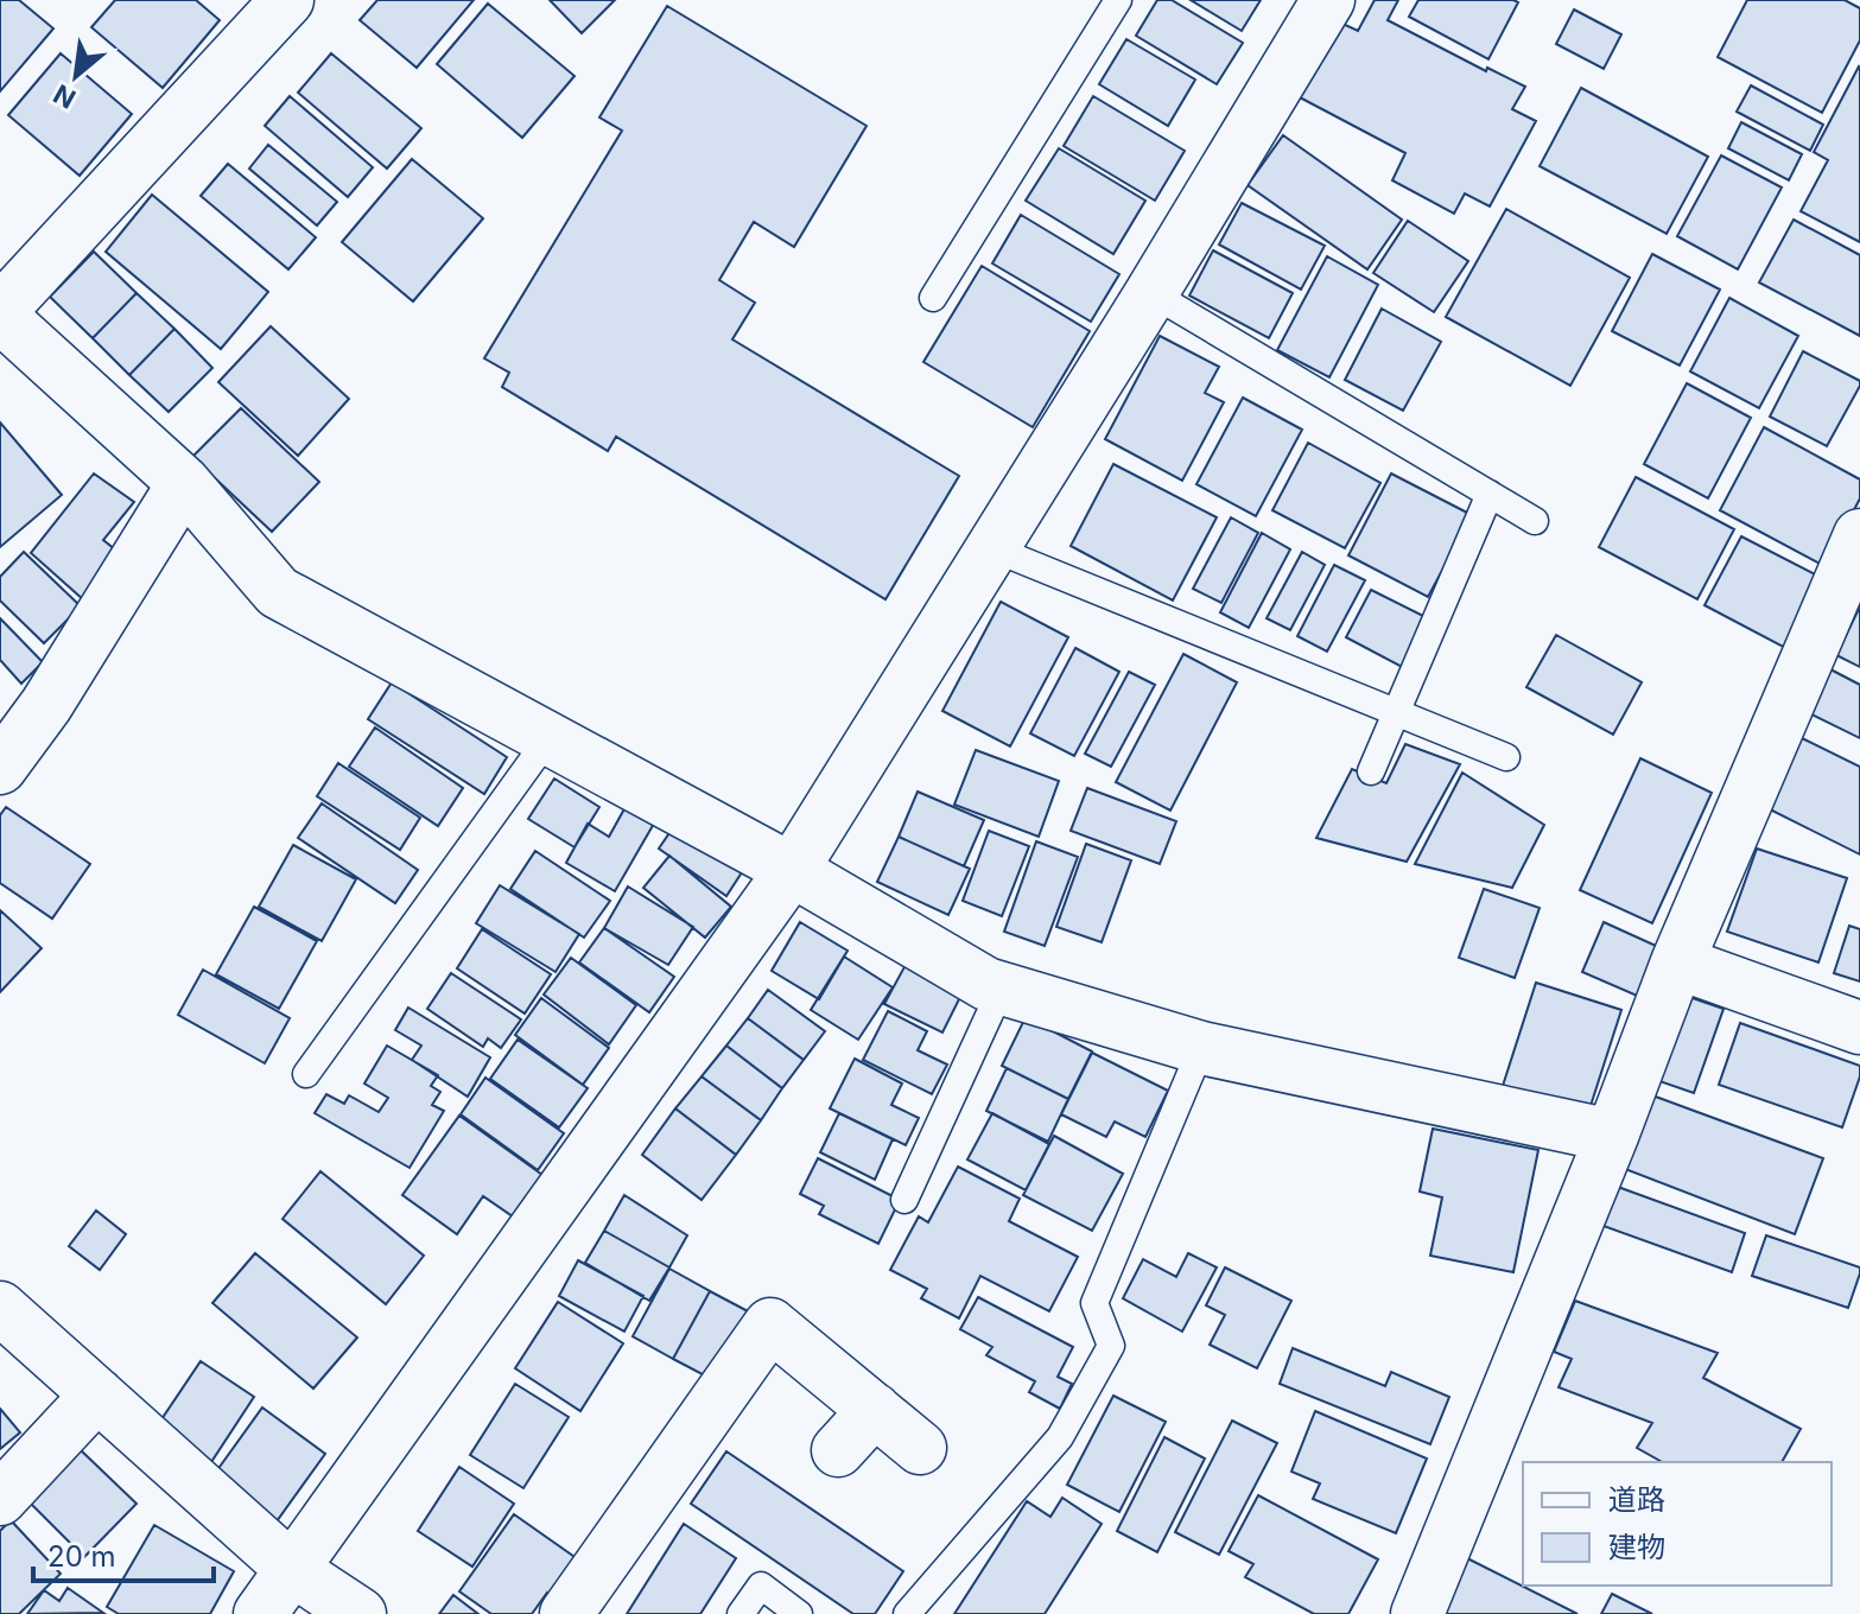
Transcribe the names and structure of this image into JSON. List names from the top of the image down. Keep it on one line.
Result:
{"legend":["道路","建物"],"scale_bar":"20 m","north":"bottom left"}
